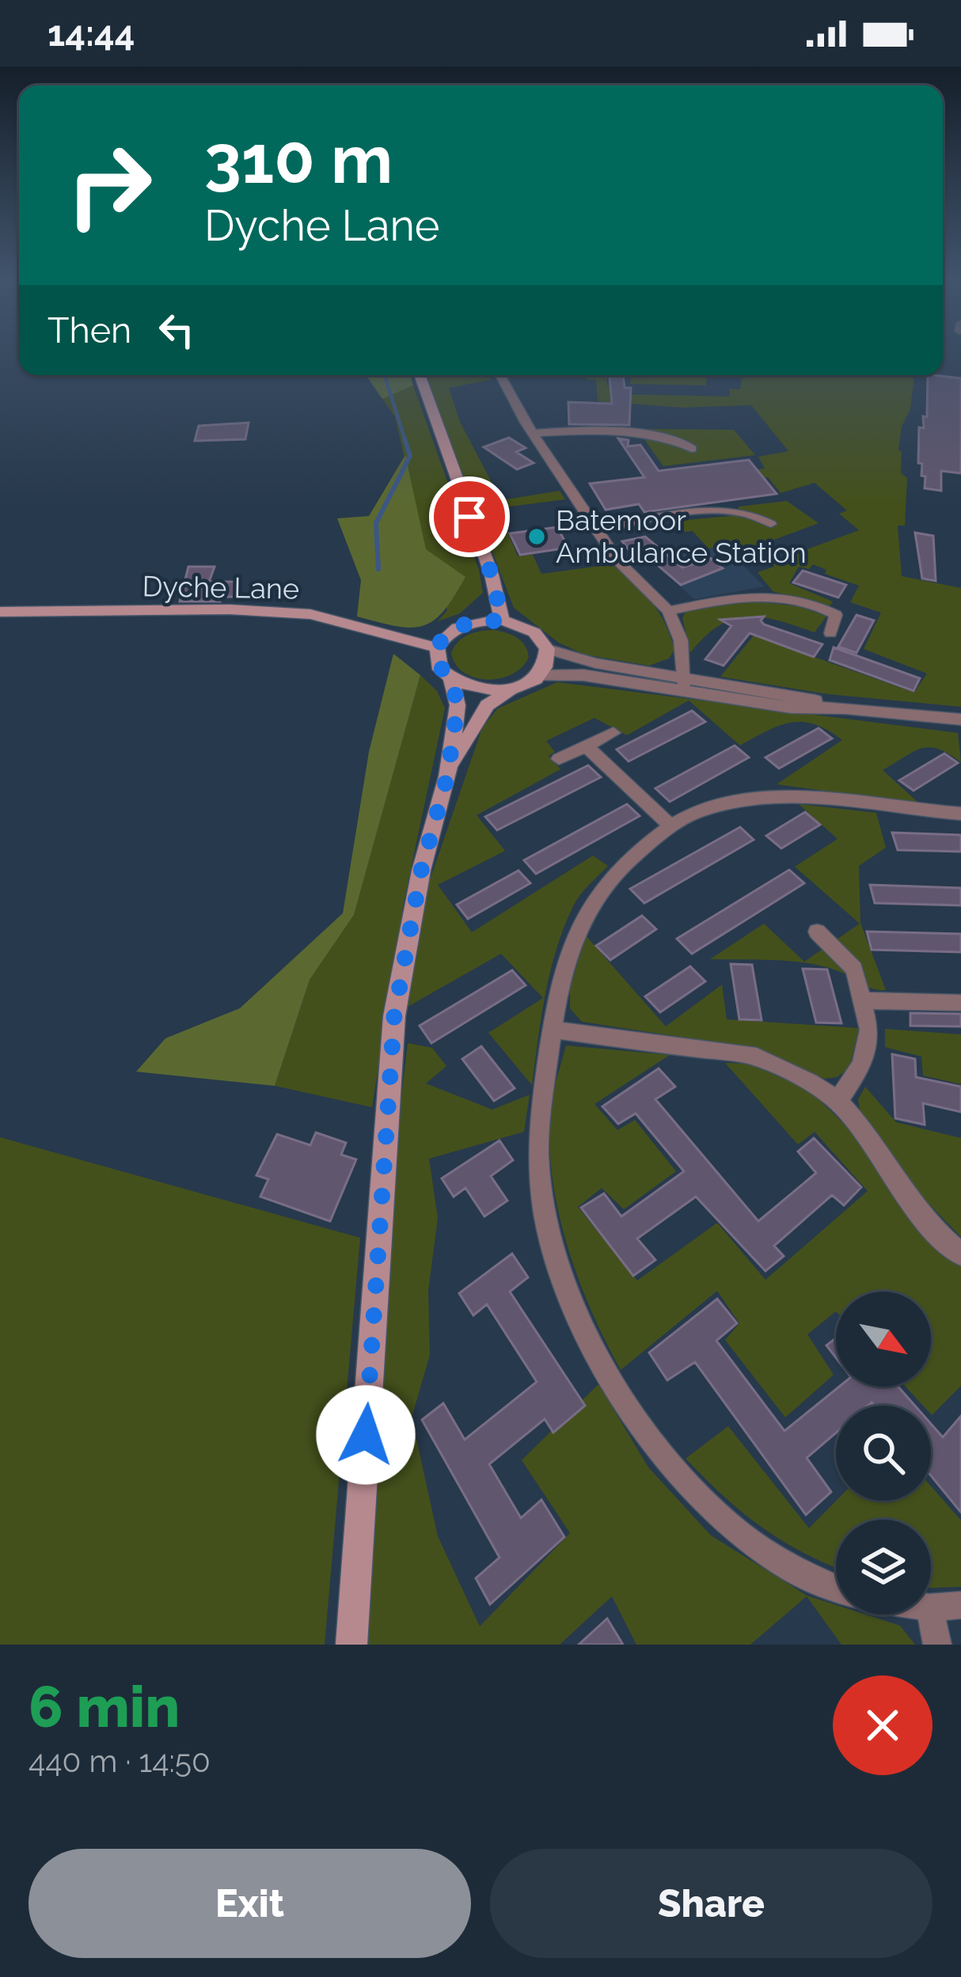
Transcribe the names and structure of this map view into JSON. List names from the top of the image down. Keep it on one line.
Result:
{"streets":{"main road":["Dyche Lane"]},"places":["Batemoor Ambulance Station"],"north":"bottom right","page":{"status":"14:44","turn":["310 m","Dyche Lane"],"then":"Then","heading":["6 min","440 m · 14:50"],"buttons":["Exit","Share"]}}
